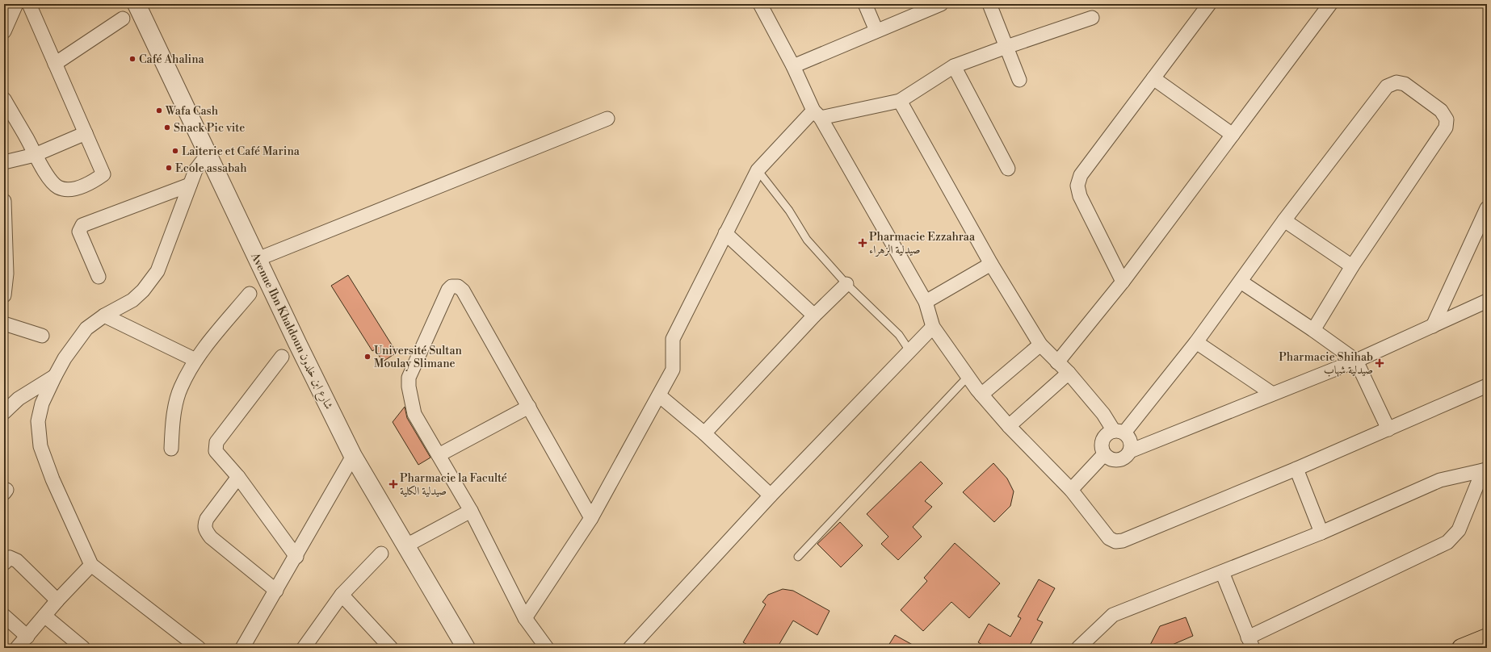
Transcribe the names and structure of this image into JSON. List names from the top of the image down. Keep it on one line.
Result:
{"streets":{"street":["Avenue Ibn Khaldoun شارع ابن خلدون"]},"places":{"other":["Café Ahalina","Wafa Cash","Snack Pic vite","Laiterie et Café Marina","Ecole assabah","Université Sultan Moulay Slimane"],"health":["Pharmacie Ezzahraa صيدلية الزهراء","Pharmacie Shihab صيدلية شهاب","Pharmacie la Faculté صيدلية الكلية"]}}
